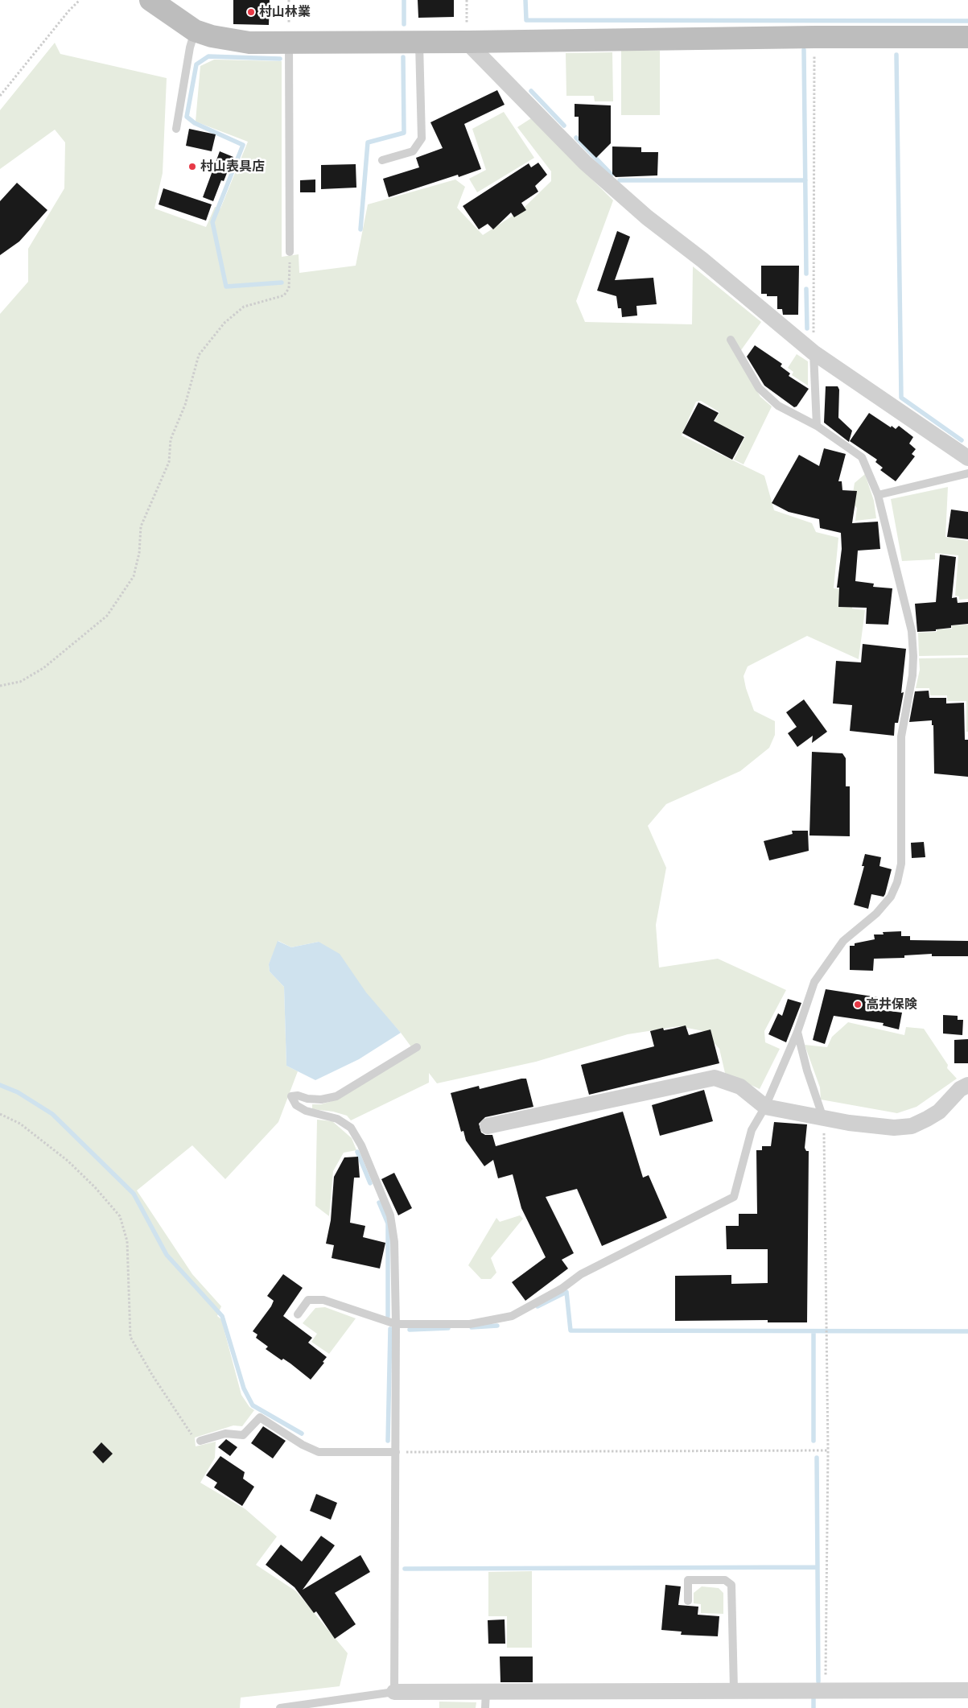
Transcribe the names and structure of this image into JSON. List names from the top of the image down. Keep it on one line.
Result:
{"places":["村山林業","村山表具店","高井保険"]}
